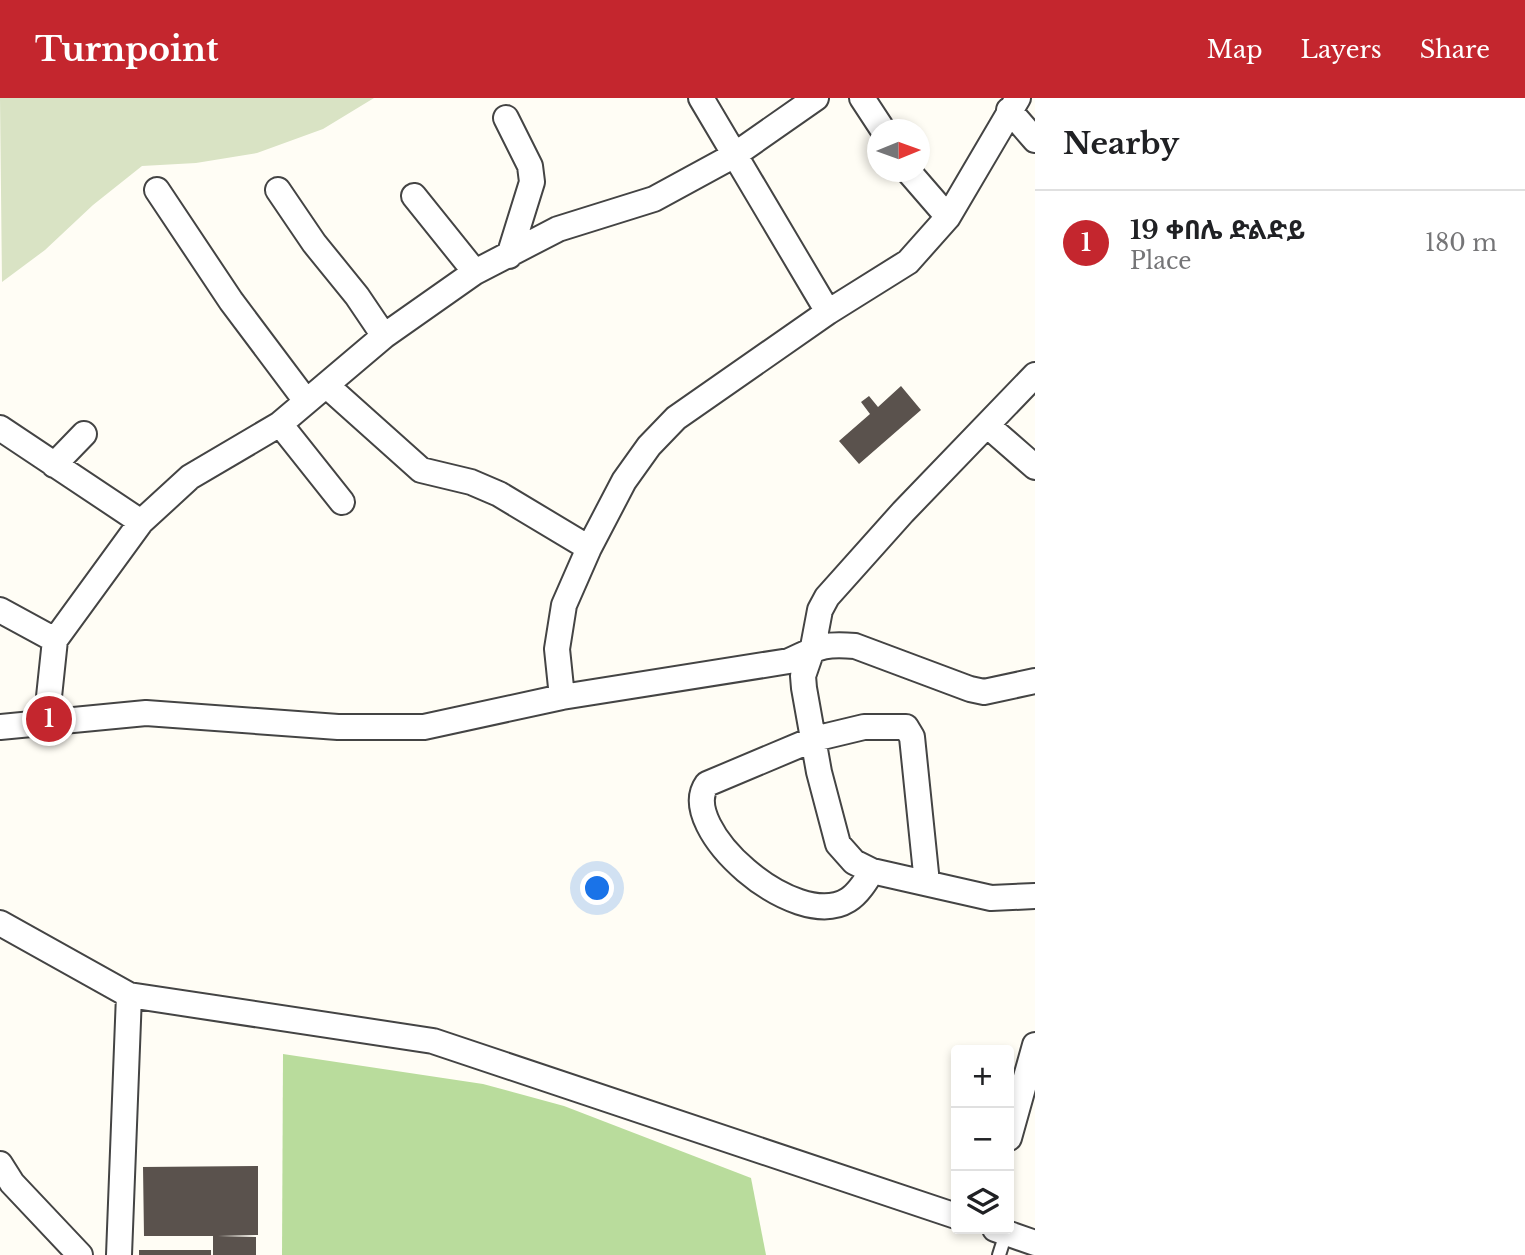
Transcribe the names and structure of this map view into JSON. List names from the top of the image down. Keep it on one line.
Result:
{"north":"right","page":{"header":"Turnpoint","nav":["Map","Layers","Share"],"heading":"Nearby","list":[{"mark":"1","name":"19 ቀበሌ ድልድይ","note":"Place","value":"180 m"}],"pins":"1","map_buttons":["+","−"]}}
